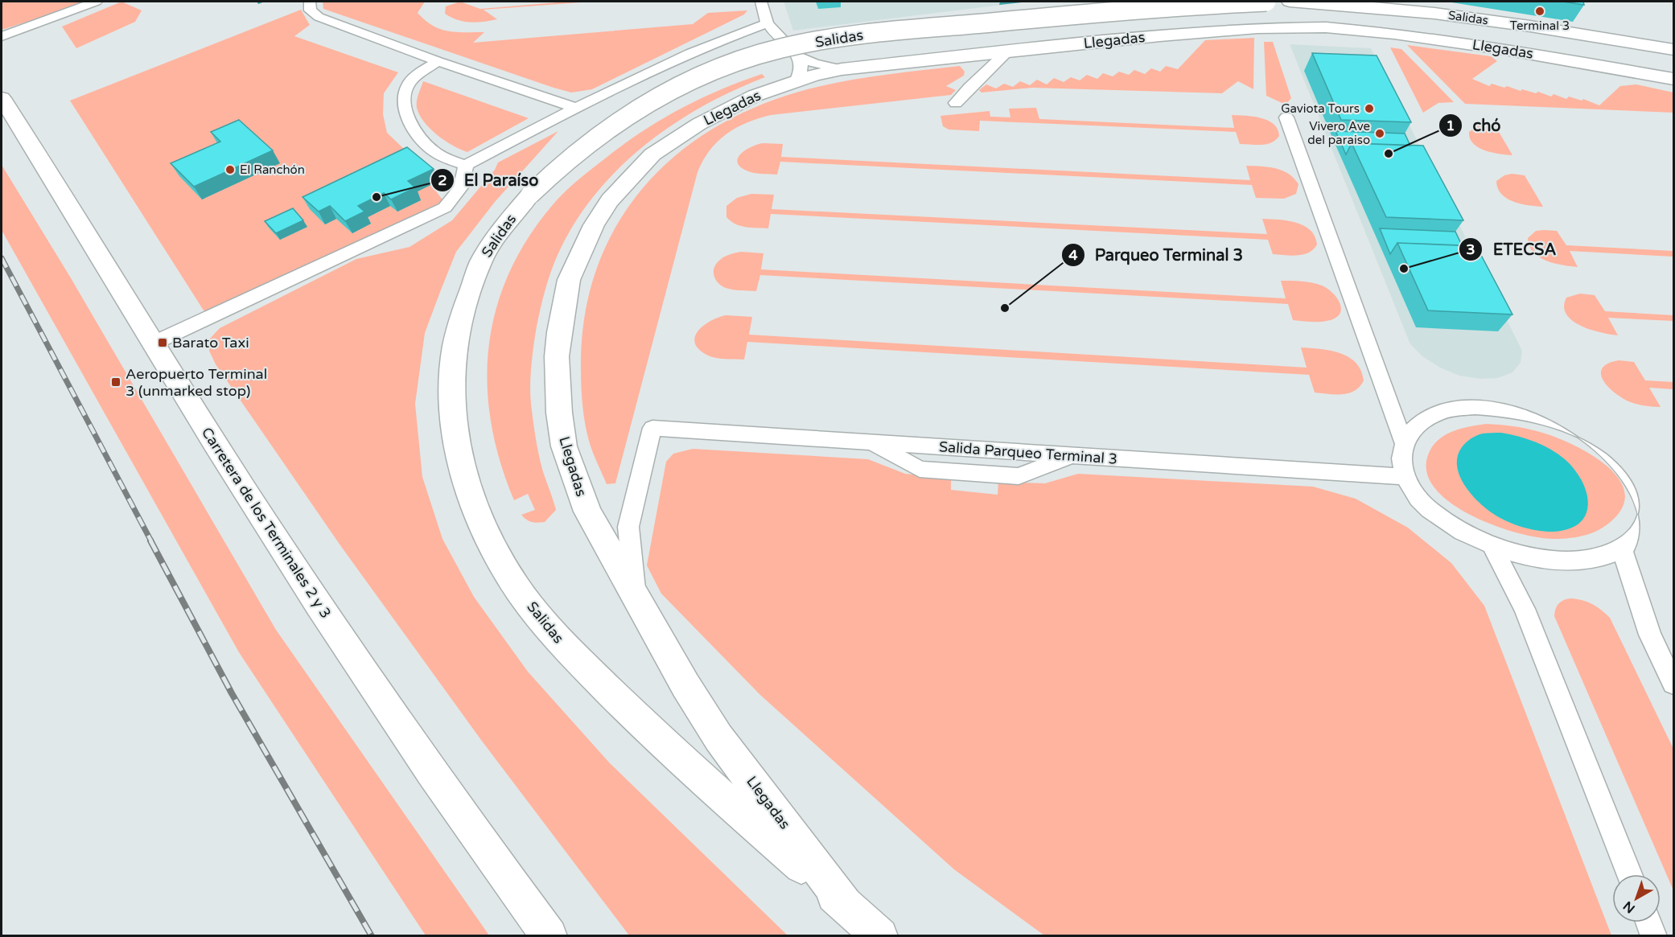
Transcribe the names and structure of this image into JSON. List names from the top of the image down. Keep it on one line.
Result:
{"streets":{"main road":["Salidas","Llegadas","Carretera de los Terminales 2 y 3"],"lane":["Salida Parqueo Terminal 3"]},"crossings":[["Salidas","Llegadas"],["Llegadas","Salida Parqueo Terminal 3"]],"places":{"other":["Terminal 3","Gaviota Tours","Vivero Ave del paraiso","chó","El Ranchón","El Paraíso","ETECSA","Parqueo Terminal 3"],"transit":["Barato Taxi","Aeropuerto Terminal 3 (unmarked stop)"]},"north":"bottom left"}
